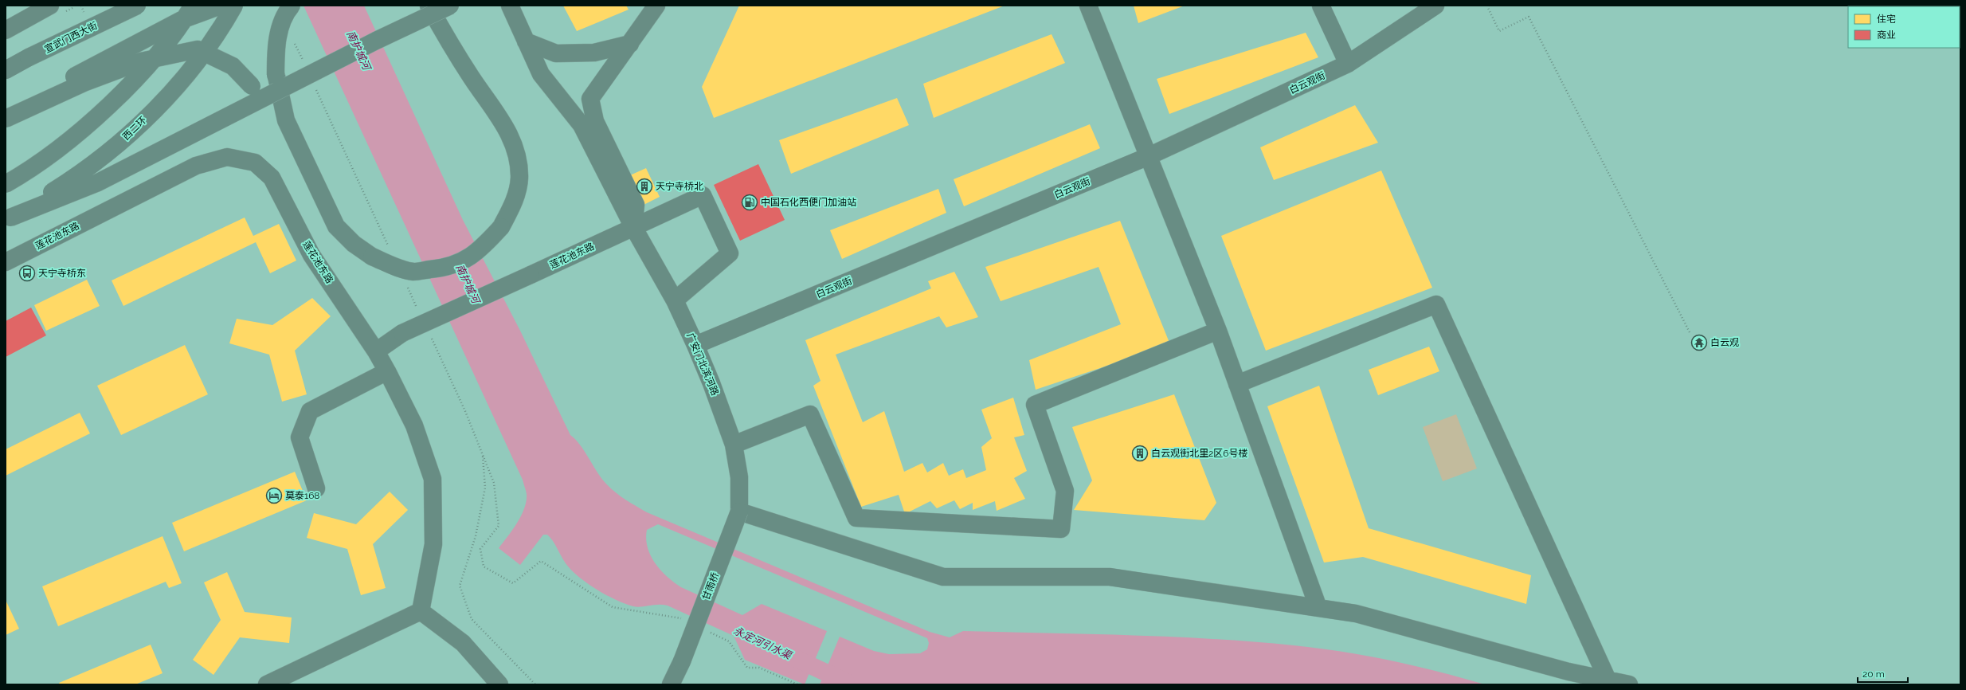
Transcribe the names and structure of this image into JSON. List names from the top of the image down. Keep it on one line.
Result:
{"streets":{"highway":["宣武门西大街","西二环"],"street":["白云观街","莲花池东路","广安门北滨河路","甘雨桥"]},"crossings":[["白云观街","广安门北滨河路"],["莲花池东路","广安门北滨河路"],["广安门北滨河路","甘雨桥"]],"water":["南护城河","永定河引水渠"],"places":{"building":["天宁寺桥北","白云观街北里2区6号楼"],"fuel station":["中国石化西便门加油站"],"bus stop":["天宁寺桥东"],"temple":["白云观"],"hotel":["莫泰168"]},"legend":["住宅","商业"],"scale_bar":"20 m"}
